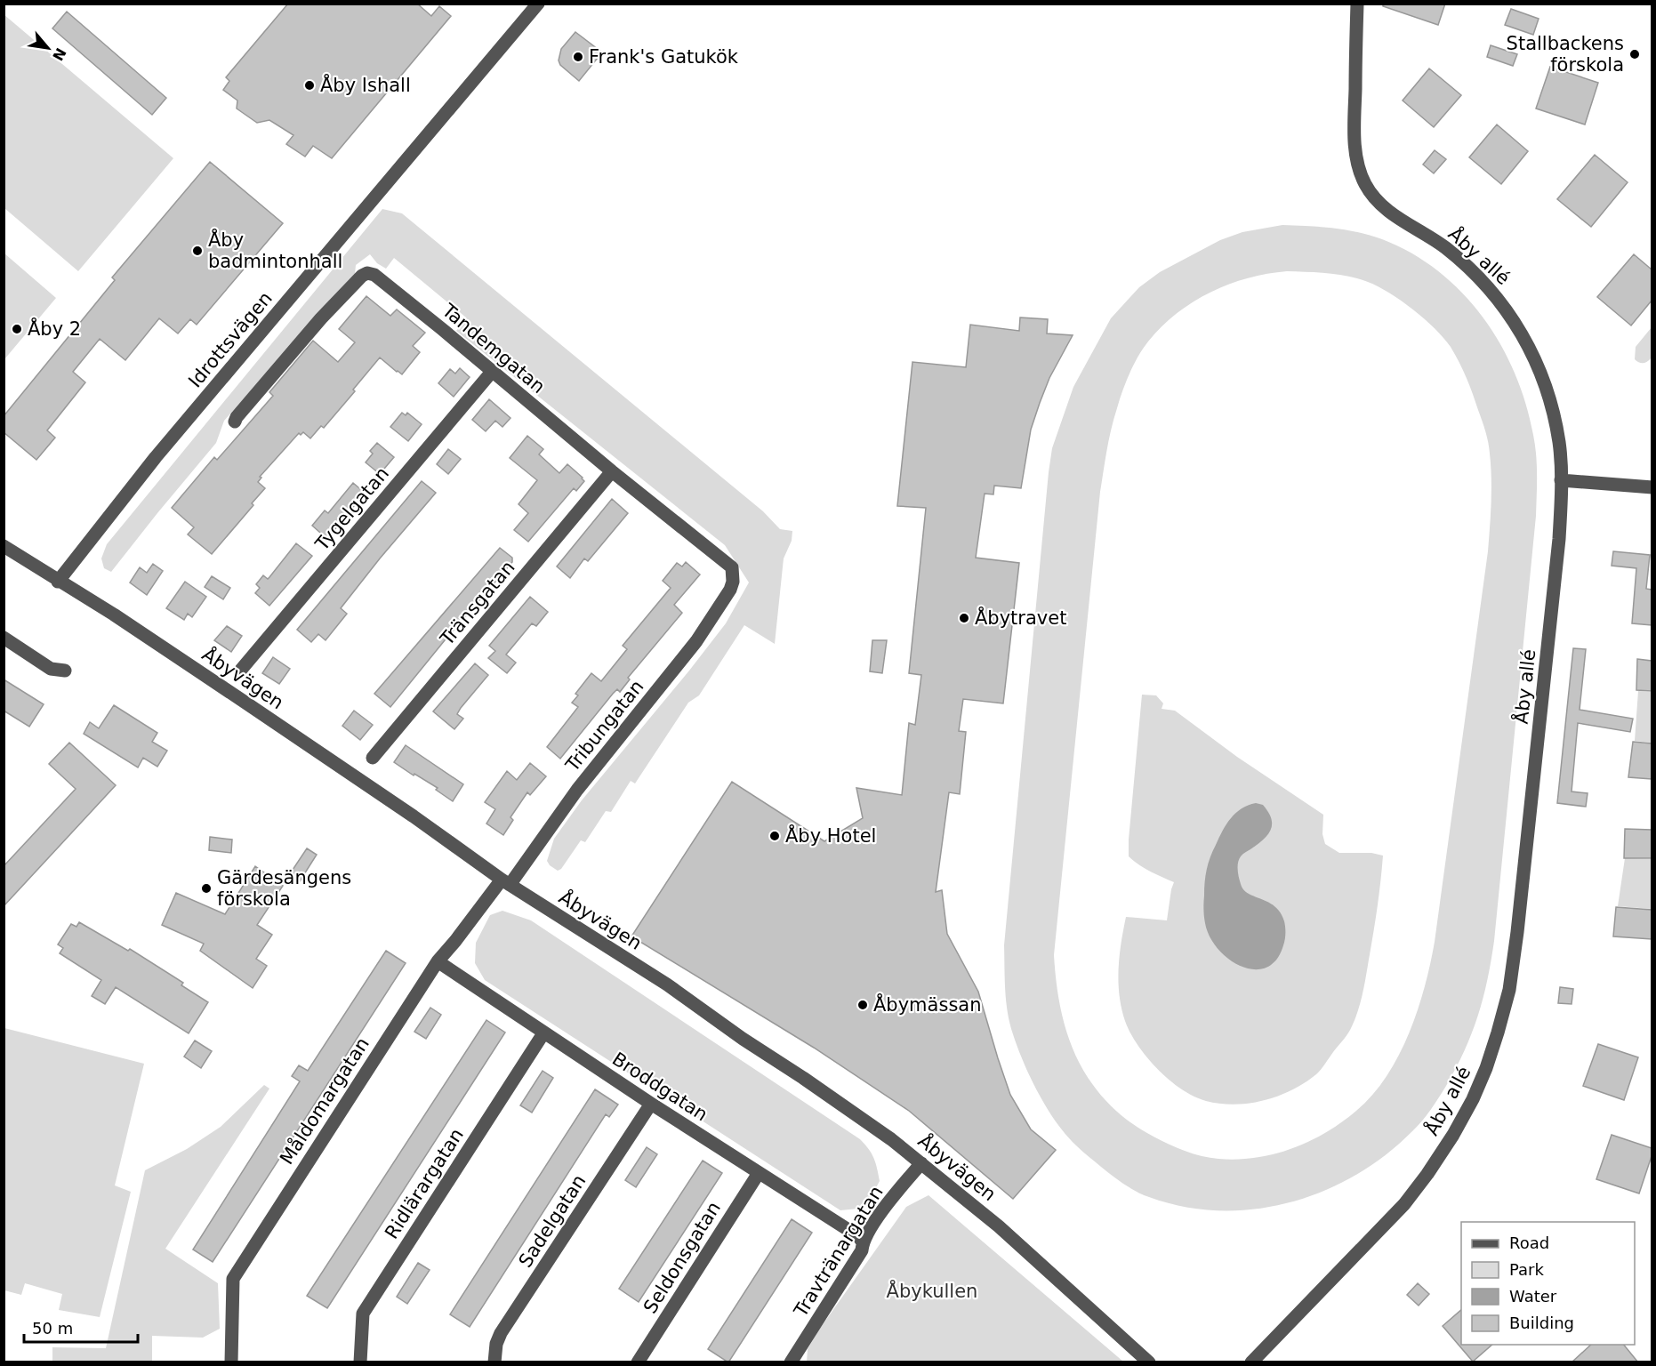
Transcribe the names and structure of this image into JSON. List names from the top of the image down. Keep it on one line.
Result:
{"streets":{"street":["Åby allé","Idrottsvägen","Tandemgatan","Tygelgatan","Tränsgatan","Åbyvägen","Tribungatan","Broddgatan","Måldomargatan","Ridlärargatan","Sadelgatan","Travtränargatan","Seldonsgatan"]},"crossings":[["Idrottsvägen","Åbyvägen"],["Tandemgatan","Tygelgatan"],["Tandemgatan","Tränsgatan"],["Tandemgatan","Tribungatan"],["Åbyvägen","Tribungatan"],["Åbyvägen","Måldomargatan"],["Åbyvägen","Travtränargatan"],["Tribungatan","Måldomargatan"],["Broddgatan","Måldomargatan"],["Broddgatan","Ridlärargatan"],["Broddgatan","Sadelgatan"],["Broddgatan","Travtränargatan"],["Broddgatan","Seldonsgatan"]],"parks":["Åbykullen"],"places":["Stallbackens förskola","Frank's Gatukök","Åby Ishall","Åby badmintonhall","Åby 2","Åbytravet","Åby Hotel","Gärdesängens förskola","Åbymässan"],"legend":["Road","Park","Water","Building"],"scale_bar":"50 m","north":"bottom right"}
